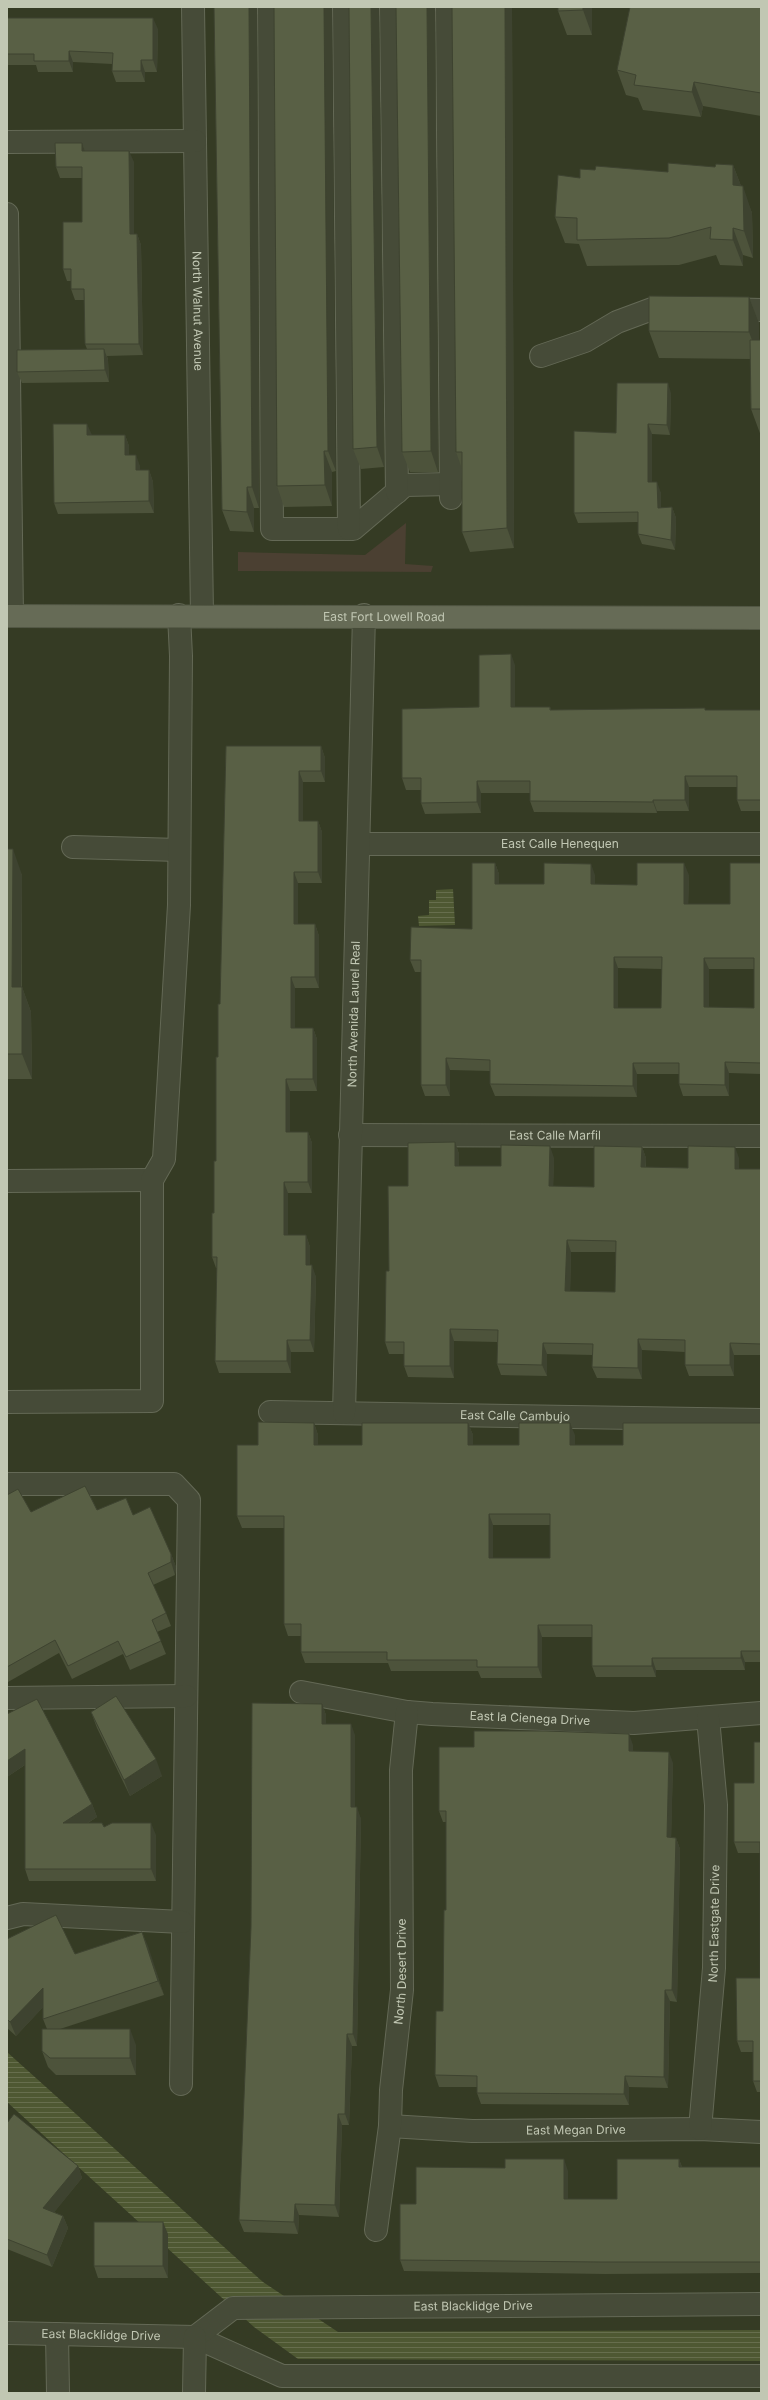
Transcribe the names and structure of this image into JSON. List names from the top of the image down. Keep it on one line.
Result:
{"streets":{"main road":["East Fort Lowell Road"],"street":["North Walnut Avenue","East Calle Henequen","North Avenida Laurel Real","East Calle Marfil","East Calle Cambujo","East la Cienega Drive","North Eastgate Drive","North Desert Drive","East Megan Drive","East Blacklidge Drive"]},"crossings":[["North Walnut Avenue","East Fort Lowell Road"],["East Fort Lowell Road","North Avenida Laurel Real"],["East Calle Henequen","North Avenida Laurel Real"],["North Avenida Laurel Real","East Calle Marfil"],["North Avenida Laurel Real","East Calle Cambujo"],["East la Cienega Drive","North Eastgate Drive"],["East la Cienega Drive","North Desert Drive"],["North Eastgate Drive","East Megan Drive"],["North Desert Drive","East Megan Drive"]]}
